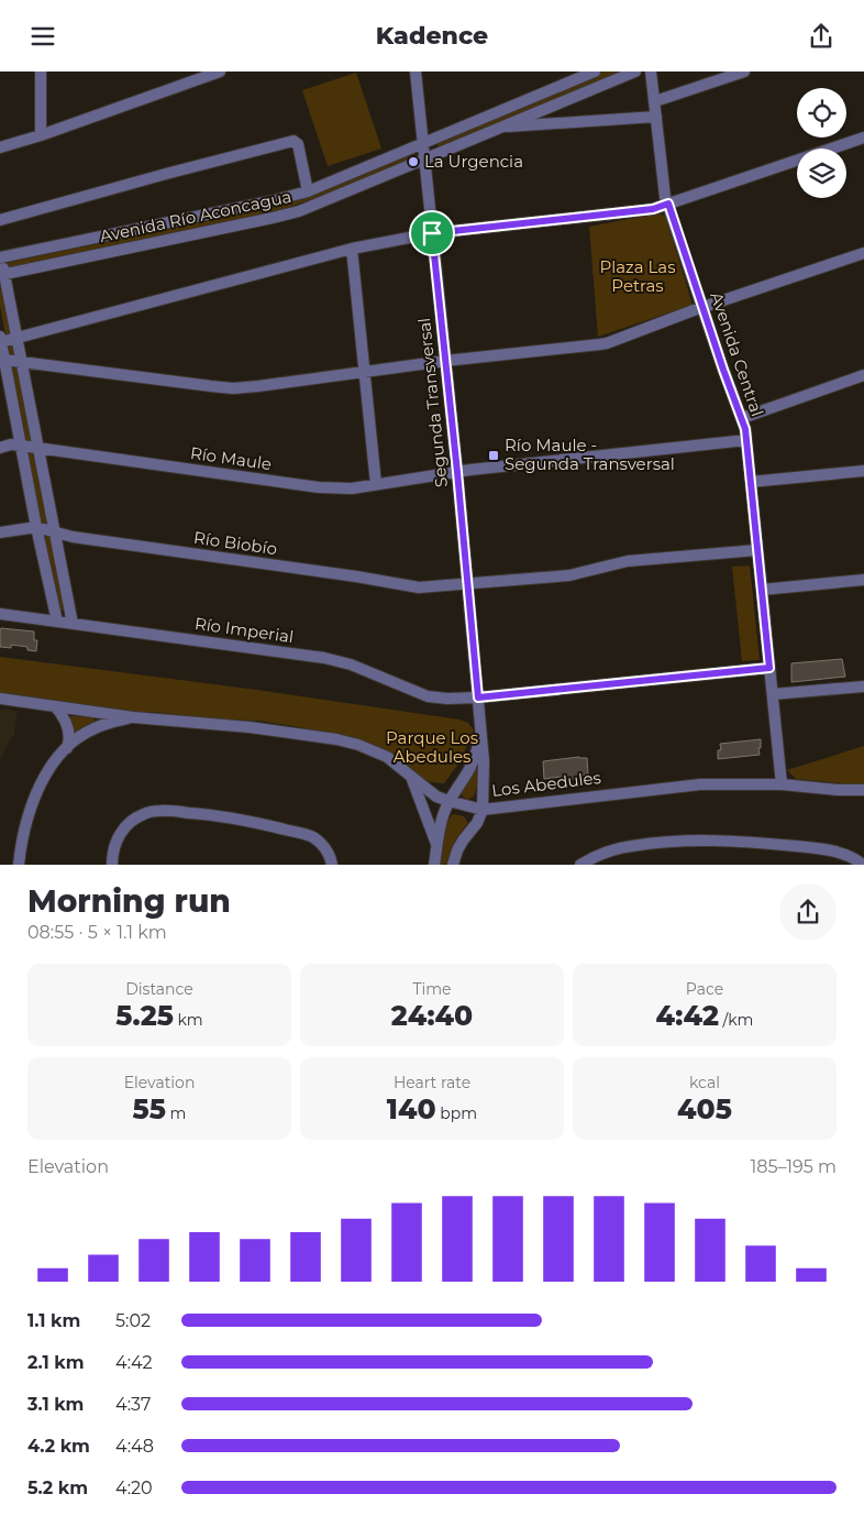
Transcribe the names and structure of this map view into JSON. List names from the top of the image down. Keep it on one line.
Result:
{"streets":{"street":["Avenida Río Aconcagua","Avenida Central","Segunda Transversal","Río Maule","Río Biobío","Río Imperial","Los Abedules"]},"crossings":[["Avenida Río Aconcagua","Segunda Transversal"],["Avenida Central","Río Maule"],["Avenida Central","Río Biobío"],["Avenida Central","Río Imperial"],["Avenida Central","Los Abedules"],["Segunda Transversal","Río Maule"],["Segunda Transversal","Río Biobío"],["Segunda Transversal","Río Imperial"],["Segunda Transversal","Los Abedules"]],"parks":["Plaza Las Petras","Parque Los Abedules"],"places":{"other":["La Urgencia"],"transit":["Río Maule - Segunda Transversal"]},"page":{"header":"Kadence","heading":["Morning run","08:55 · 5 × 1.1 km"],"stats":[["Distance","5.25 km"],["Time","24:40"],["Pace","4:42 /km"],["Elevation","55 m"],["Heart rate","140 bpm"],["kcal","405"]],"chart":["Elevation","185–195 m"],"list":[{"name":"1.1 km","note":"5:02"},{"name":"2.1 km","note":"4:42"},{"name":"3.1 km","note":"4:37"},{"name":"4.2 km","note":"4:48"},{"name":"5.2 km","note":"4:20"}]}}
